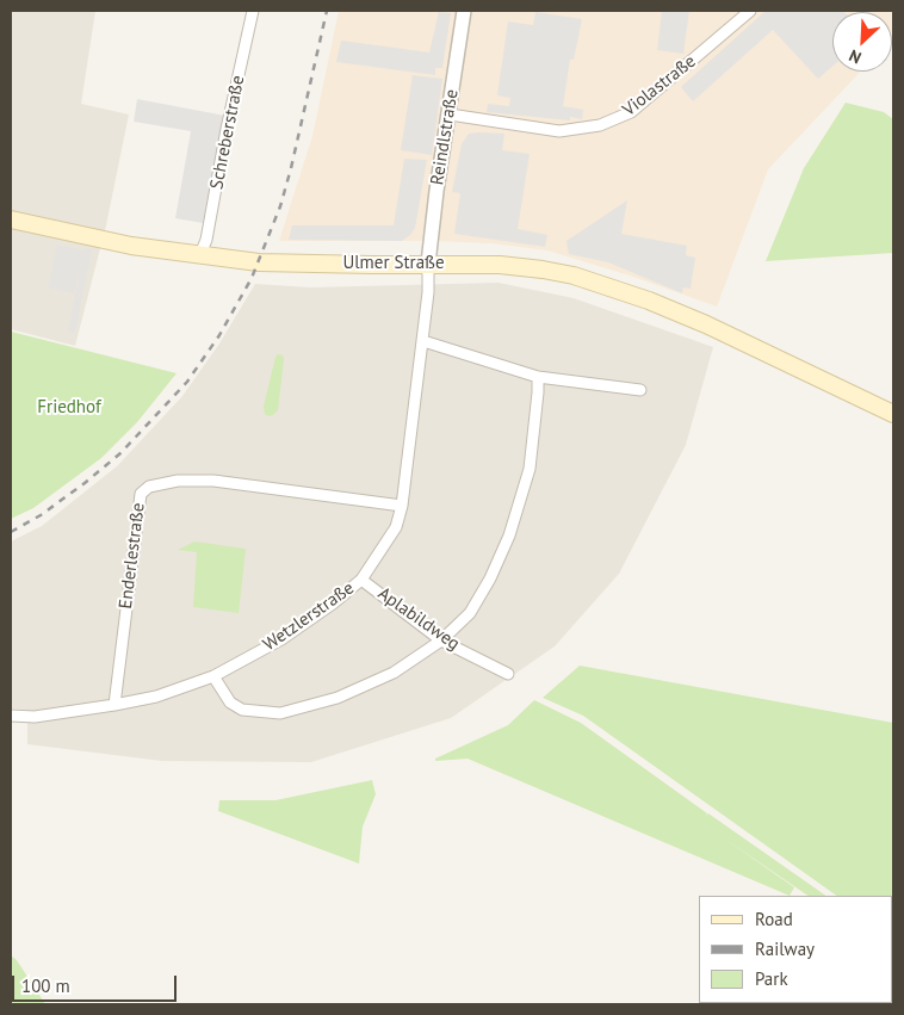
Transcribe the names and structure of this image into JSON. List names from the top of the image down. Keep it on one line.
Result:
{"streets":{"main road":["Ulmer Straße"],"street":["Violastraße","Schreberstraße","Reindlstraße","Enderlestraße","Wetzlerstraße","Aplabildweg"]},"crossings":[["Violastraße","Reindlstraße"],["Schreberstraße","Ulmer Straße"],["Reindlstraße","Ulmer Straße"],["Reindlstraße","Wetzlerstraße"],["Ulmer Straße","Wetzlerstraße"],["Enderlestraße","Wetzlerstraße"],["Wetzlerstraße","Aplabildweg"]],"parks":["Friedhof"],"legend":["Road","Railway","Park"],"scale_bar":"100 m","north":"bottom left"}
